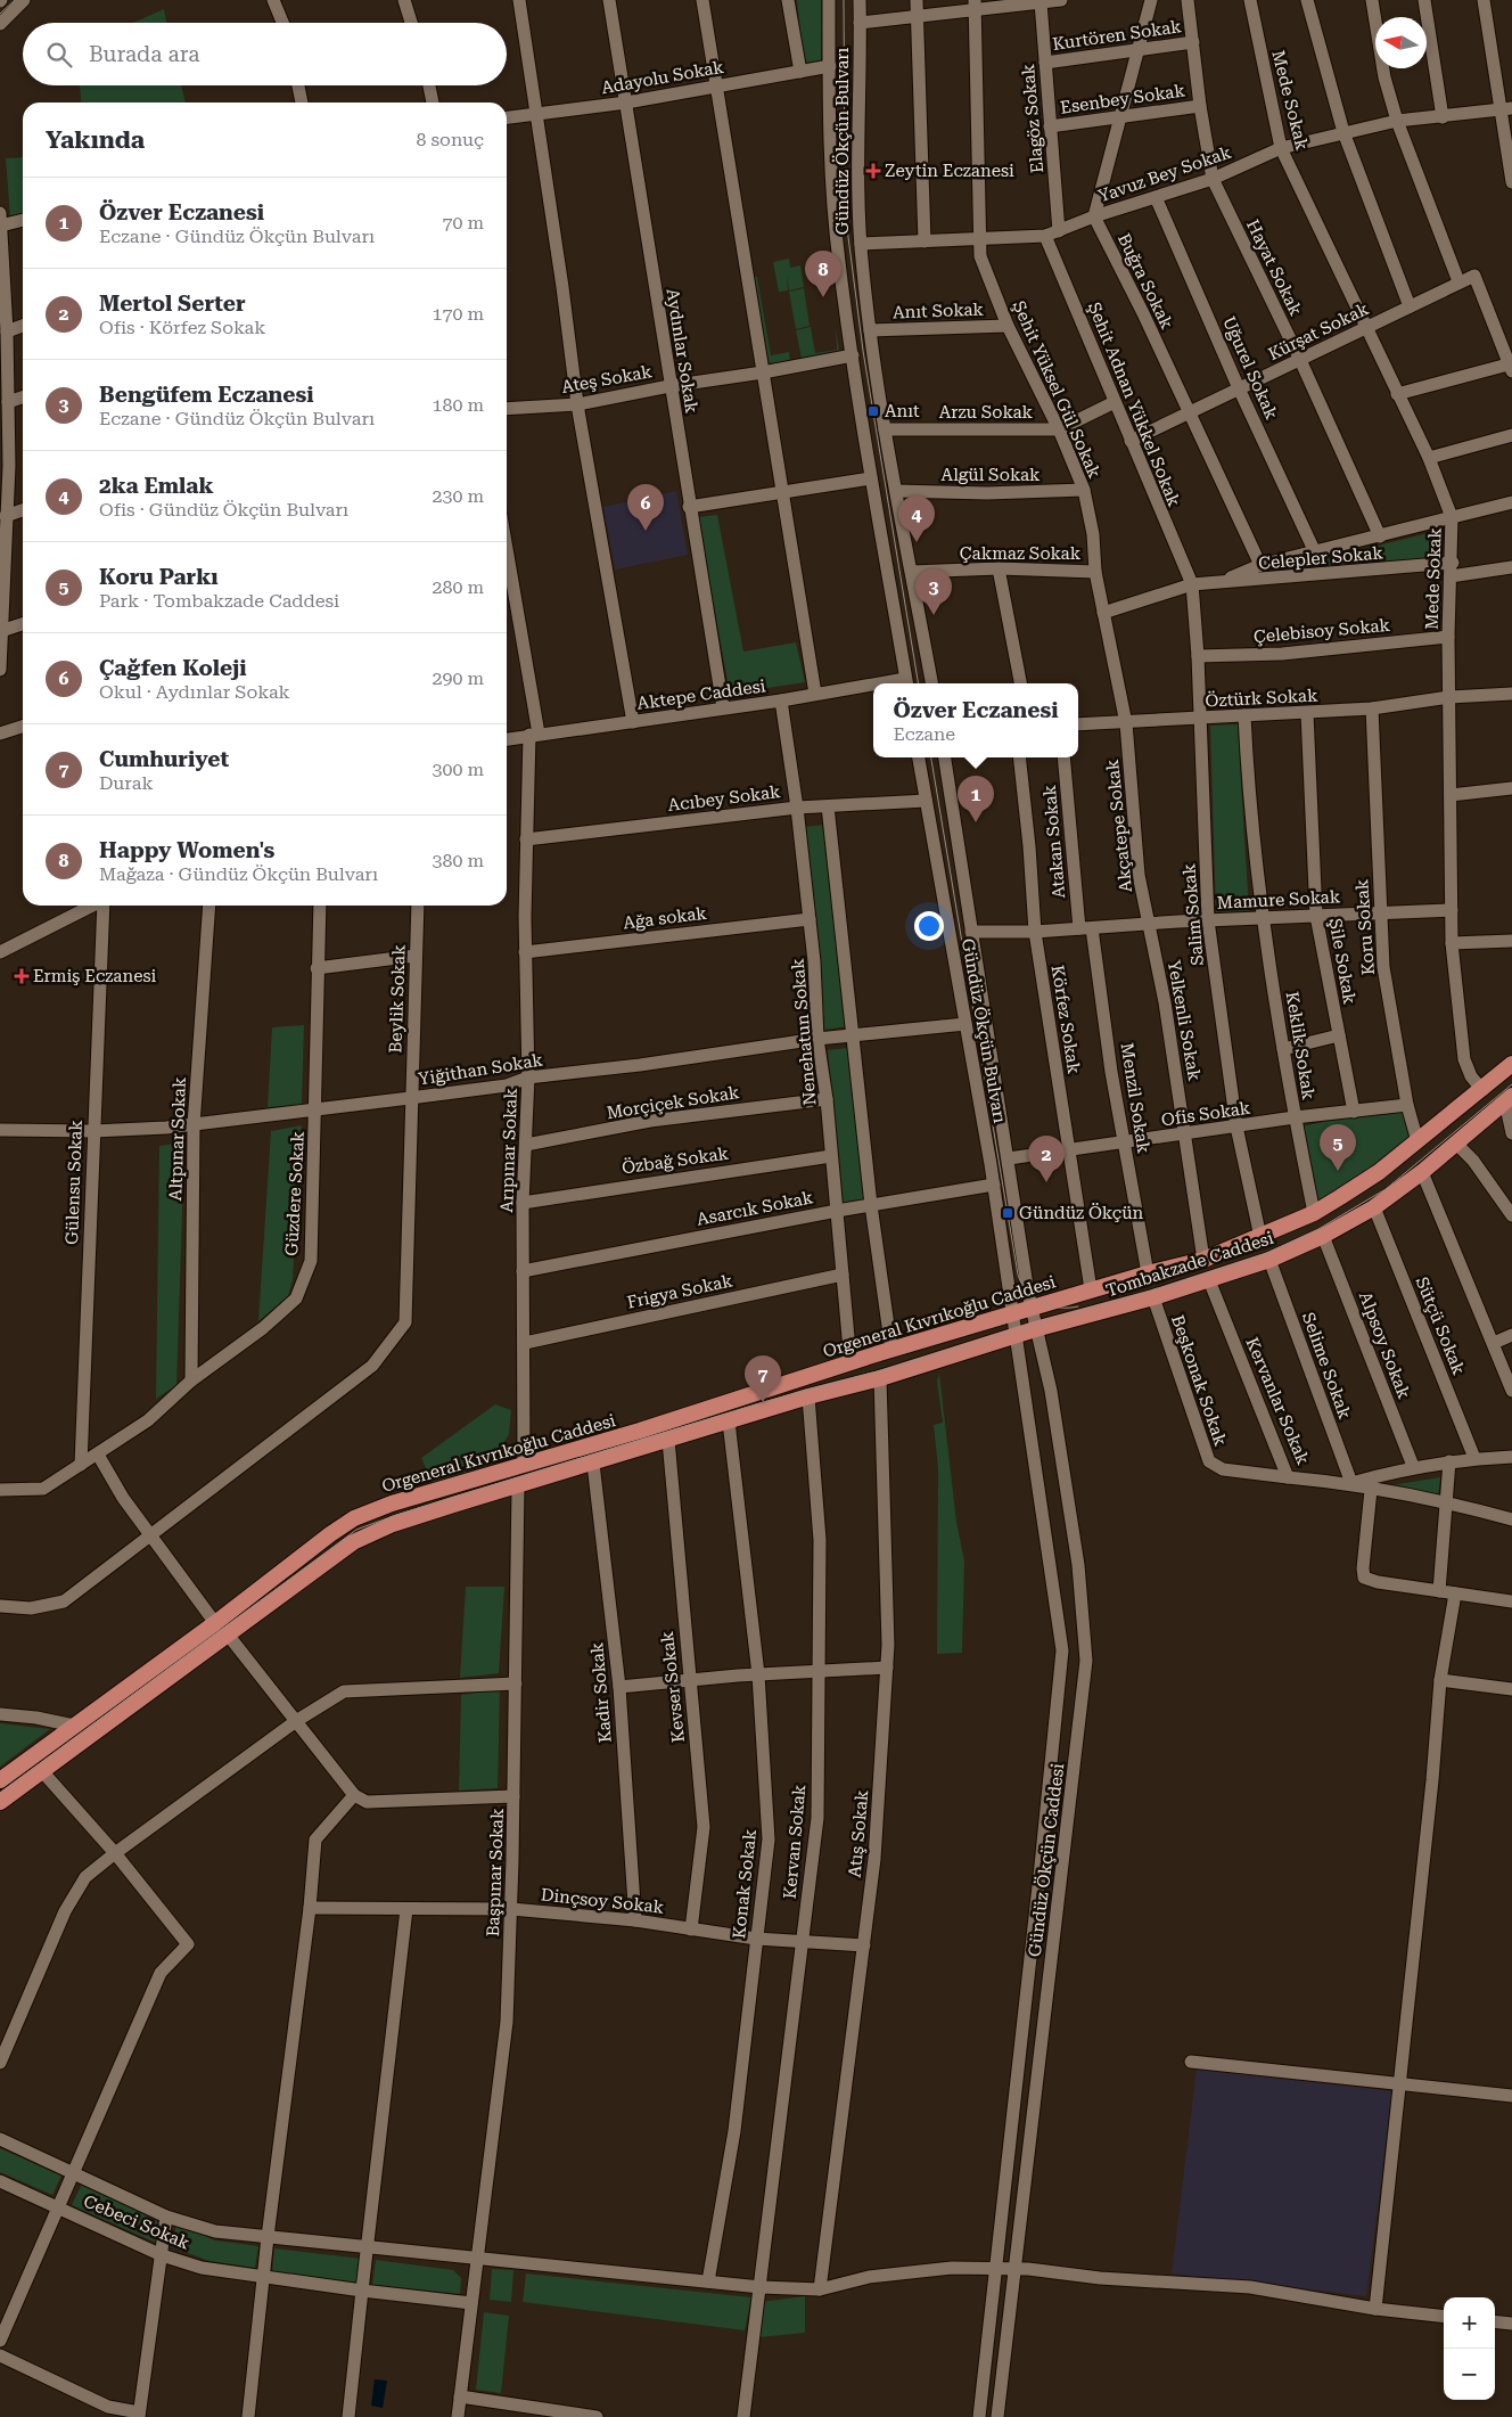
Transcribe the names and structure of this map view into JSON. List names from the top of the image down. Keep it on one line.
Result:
{"streets":{"main road":["Tombakzade Caddesi","Orgeneral Kıvrıkoğlu Caddesi"],"street":["Kurtören Sokak","Adayolu Sokak","Esenbey Sokak","Mede Sokak","Elagöz Sokak","Gündüz Ökçün Bulvarı","Yavuz Bey Sokak","Hayat Sokak","Buğra Sokak","Anıt Sokak","Kürşat Sokak","Aydınlar Sokak","Uğurel Sokak","Ateş Sokak","Şehit Yüksel Gül Sokak","Şehit Adnan Yükkel Sokak","Arzu Sokak","Algül Sokak","Çakmaz Sokak","Celepler Sokak","Çelebisoy Sokak","Aktepe Caddesi","Öztürk Sokak","Acıbey Sokak","Akçatepe Sokak","Atakan Sokak","Mamure Sokak","Salim Sokak","Ağa sokak","Koru Sokak","Şile Sokak","Beylik Sokak","Körfez Sokak","Yelkenli Sokak","Nenehatun Sokak","Keklik Sokak","Yiğithan Sokak","Menzil Sokak","Morçiçek Sokak","Ofis Sokak","Altpınar Sokak","Arıpınar Sokak","Özbağ Sokak","Gülensu Sokak","Güzdere Sokak","Asarcık Sokak","Frigya Sokak","Sütçü Sokak","Alpsoy Sokak","Selime Sokak","Beşkonak Sokak","Kervanlar Sokak","Kevser Sokak","Kadir Sokak","Atış Sokak","Kervan Sokak","Gündüz Ökçün Caddesi","Başpınar Sokak","Konak Sokak","Dinçsoy Sokak","Cebeci Sokak"]},"crossings":[["Kurtören Sokak","Elagöz Sokak"],["Kurtören Sokak","Hayat Sokak"],["Adayolu Sokak","Gündüz Ökçün Bulvarı"],["Adayolu Sokak","Aydınlar Sokak"],["Esenbey Sokak","Elagöz Sokak"],["Esenbey Sokak","Hayat Sokak"],["Mede Sokak","Yavuz Bey Sokak"],["Mede Sokak","Kürşat Sokak"],["Mede Sokak","Celepler Sokak"],["Mede Sokak","Çelebisoy Sokak"],["Mede Sokak","Öztürk Sokak"],["Mede Sokak","Mamure Sokak"],["Mede Sokak","Tombakzade Caddesi"],["Elagöz Sokak","Yavuz Bey Sokak"],["Gündüz Ökçün Bulvarı","Yavuz Bey Sokak"],["Gündüz Ökçün Bulvarı","Anıt Sokak"],["Gündüz Ökçün Bulvarı","Ateş Sokak"],["Gündüz Ökçün Bulvarı","Arzu Sokak"],["Gündüz Ökçün Bulvarı","Algül Sokak"],["Gündüz Ökçün Bulvarı","Çakmaz Sokak"],["Gündüz Ökçün Bulvarı","Acıbey Sokak"],["Gündüz Ökçün Bulvarı","Mamure Sokak"],["Gündüz Ökçün Bulvarı","Yiğithan Sokak"],["Gündüz Ökçün Bulvarı","Ofis Sokak"],["Gündüz Ökçün Bulvarı","Asarcık Sokak"],["Gündüz Ökçün Bulvarı","Orgeneral Kıvrıkoğlu Caddesi"],["Gündüz Ökçün Bulvarı","Gündüz Ökçün Caddesi"],["Yavuz Bey Sokak","Hayat Sokak"],["Yavuz Bey Sokak","Buğra Sokak"],["Yavuz Bey Sokak","Uğurel Sokak"],["Yavuz Bey Sokak","Şehit Yüksel Gül Sokak"],["Yavuz Bey Sokak","Şehit Adnan Yükkel Sokak"],["Hayat Sokak","Kürşat Sokak"],["Buğra Sokak","Kürşat Sokak"],["Anıt Sokak","Şehit Yüksel Gül Sokak"],["Kürşat Sokak","Uğurel Sokak"],["Kürşat Sokak","Şehit Adnan Yükkel Sokak"],["Aydınlar Sokak","Ateş Sokak"],["Aydınlar Sokak","Aktepe Caddesi"],["Şehit Yüksel Gül Sokak","Arzu Sokak"],["Şehit Yüksel Gül Sokak","Algül Sokak"],["Şehit Yüksel Gül Sokak","Çakmaz Sokak"],["Şehit Yüksel Gül Sokak","Celepler Sokak"],["Şehit Yüksel Gül Sokak","Öztürk Sokak"],["Şehit Yüksel Gül Sokak","Akçatepe Sokak"],["Şehit Adnan Yükkel Sokak","Arzu Sokak"],["Şehit Adnan Yükkel Sokak","Celepler Sokak"],["Şehit Adnan Yükkel Sokak","Salim Sokak"],["Celepler Sokak","Salim Sokak"],["Çelebisoy Sokak","Salim Sokak"],["Aktepe Caddesi","Nenehatun Sokak"],["Aktepe Caddesi","Arıpınar Sokak"],["Öztürk Sokak","Akçatepe Sokak"],["Öztürk Sokak","Salim Sokak"],["Öztürk Sokak","Koru Sokak"],["Öztürk Sokak","Şile Sokak"],["Öztürk Sokak","Keklik Sokak"],["Acıbey Sokak","Nenehatun Sokak"],["Acıbey Sokak","Arıpınar Sokak"],["Akçatepe Sokak","Mamure Sokak"],["Akçatepe Sokak","Yelkenli Sokak"],["Atakan Sokak","Mamure Sokak"],["Atakan Sokak","Menzil Sokak"],["Mamure Sokak","Salim Sokak"],["Mamure Sokak","Koru Sokak"],["Mamure Sokak","Şile Sokak"],["Mamure Sokak","Körfez Sokak"],["Mamure Sokak","Yelkenli Sokak"],["Mamure Sokak","Keklik Sokak"],["Mamure Sokak","Menzil Sokak"],["Salim Sokak","Ofis Sokak"],["Salim Sokak","Tombakzade Caddesi"],["Ağa sokak","Nenehatun Sokak"],["Ağa sokak","Arıpınar Sokak"],["Koru Sokak","Ofis Sokak"],["Koru Sokak","Tombakzade Caddesi"],["Şile Sokak","Ofis Sokak"],["Beylik Sokak","Yiğithan Sokak"],["Körfez Sokak","Ofis Sokak"],["Körfez Sokak","Tombakzade Caddesi"],["Yelkenli Sokak","Ofis Sokak"],["Yelkenli Sokak","Tombakzade Caddesi"],["Nenehatun Sokak","Yiğithan Sokak"],["Nenehatun Sokak","Morçiçek Sokak"],["Nenehatun Sokak","Özbağ Sokak"],["Nenehatun Sokak","Asarcık Sokak"],["Nenehatun Sokak","Frigya Sokak"],["Nenehatun Sokak","Orgeneral Kıvrıkoğlu Caddesi"],["Keklik Sokak","Ofis Sokak"],["Keklik Sokak","Tombakzade Caddesi"],["Yiğithan Sokak","Altpınar Sokak"],["Yiğithan Sokak","Arıpınar Sokak"],["Yiğithan Sokak","Gülensu Sokak"],["Yiğithan Sokak","Güzdere Sokak"],["Menzil Sokak","Ofis Sokak"],["Menzil Sokak","Tombakzade Caddesi"],["Morçiçek Sokak","Arıpınar Sokak"],["Altpınar Sokak","Güzdere Sokak"],["Arıpınar Sokak","Özbağ Sokak"],["Arıpınar Sokak","Asarcık Sokak"],["Arıpınar Sokak","Frigya Sokak"],["Arıpınar Sokak","Orgeneral Kıvrıkoğlu Caddesi"],["Gülensu Sokak","Güzdere Sokak"],["Tombakzade Caddesi","Orgeneral Kıvrıkoğlu Caddesi"],["Tombakzade Caddesi","Sütçü Sokak"],["Tombakzade Caddesi","Alpsoy Sokak"],["Tombakzade Caddesi","Selime Sokak"],["Tombakzade Caddesi","Beşkonak Sokak"],["Tombakzade Caddesi","Kervanlar Sokak"],["Tombakzade Caddesi","Kevser Sokak"],["Tombakzade Caddesi","Kadir Sokak"],["Tombakzade Caddesi","Atış Sokak"],["Tombakzade Caddesi","Kervan Sokak"],["Tombakzade Caddesi","Gündüz Ökçün Caddesi"],["Tombakzade Caddesi","Başpınar Sokak"],["Tombakzade Caddesi","Konak Sokak"],["Orgeneral Kıvrıkoğlu Caddesi","Gündüz Ökçün Caddesi"],["Selime Sokak","Kervanlar Sokak"],["Beşkonak Sokak","Kervanlar Sokak"],["Kevser Sokak","Dinçsoy Sokak"],["Kadir Sokak","Dinçsoy Sokak"],["Atış Sokak","Dinçsoy Sokak"],["Kervan Sokak","Dinçsoy Sokak"],["Başpınar Sokak","Dinçsoy Sokak"],["Başpınar Sokak","Cebeci Sokak"],["Konak Sokak","Dinçsoy Sokak"]],"places":{"health":["Zeytin Eczanesi","Ermiş Eczanesi"],"transit":["Anıt","Gündüz Ökçün"]},"north":"left","page":{"search":"Burada ara","heading":["Yakında","8 sonuç"],"list":[{"mark":"1","name":"Özver Eczanesi","note":"Eczane · Gündüz Ökçün Bulvarı","value":"70 m"},{"mark":"2","name":"Mertol Serter","note":"Ofis · Körfez Sokak","value":"170 m"},{"mark":"3","name":"Bengüfem Eczanesi","note":"Eczane · Gündüz Ökçün Bulvarı","value":"180 m"},{"mark":"4","name":"2ka Emlak","note":"Ofis · Gündüz Ökçün Bulvarı","value":"230 m"},{"mark":"5","name":"Koru Parkı","note":"Park · Tombakzade Caddesi","value":"280 m"},{"mark":"6","name":"Çağfen Koleji","note":"Okul · Aydınlar Sokak","value":"290 m"},{"mark":"7","name":"Cumhuriyet","note":"Durak","value":"300 m"},{"mark":"8","name":"Happy Women's","note":"Mağaza · Gündüz Ökçün Bulvarı","value":"380 m"}],"pins":["8","6","4","3","1","5","2","7"],"popup":["Özver Eczanesi","Eczane"],"map_buttons":["+","−"]}}
